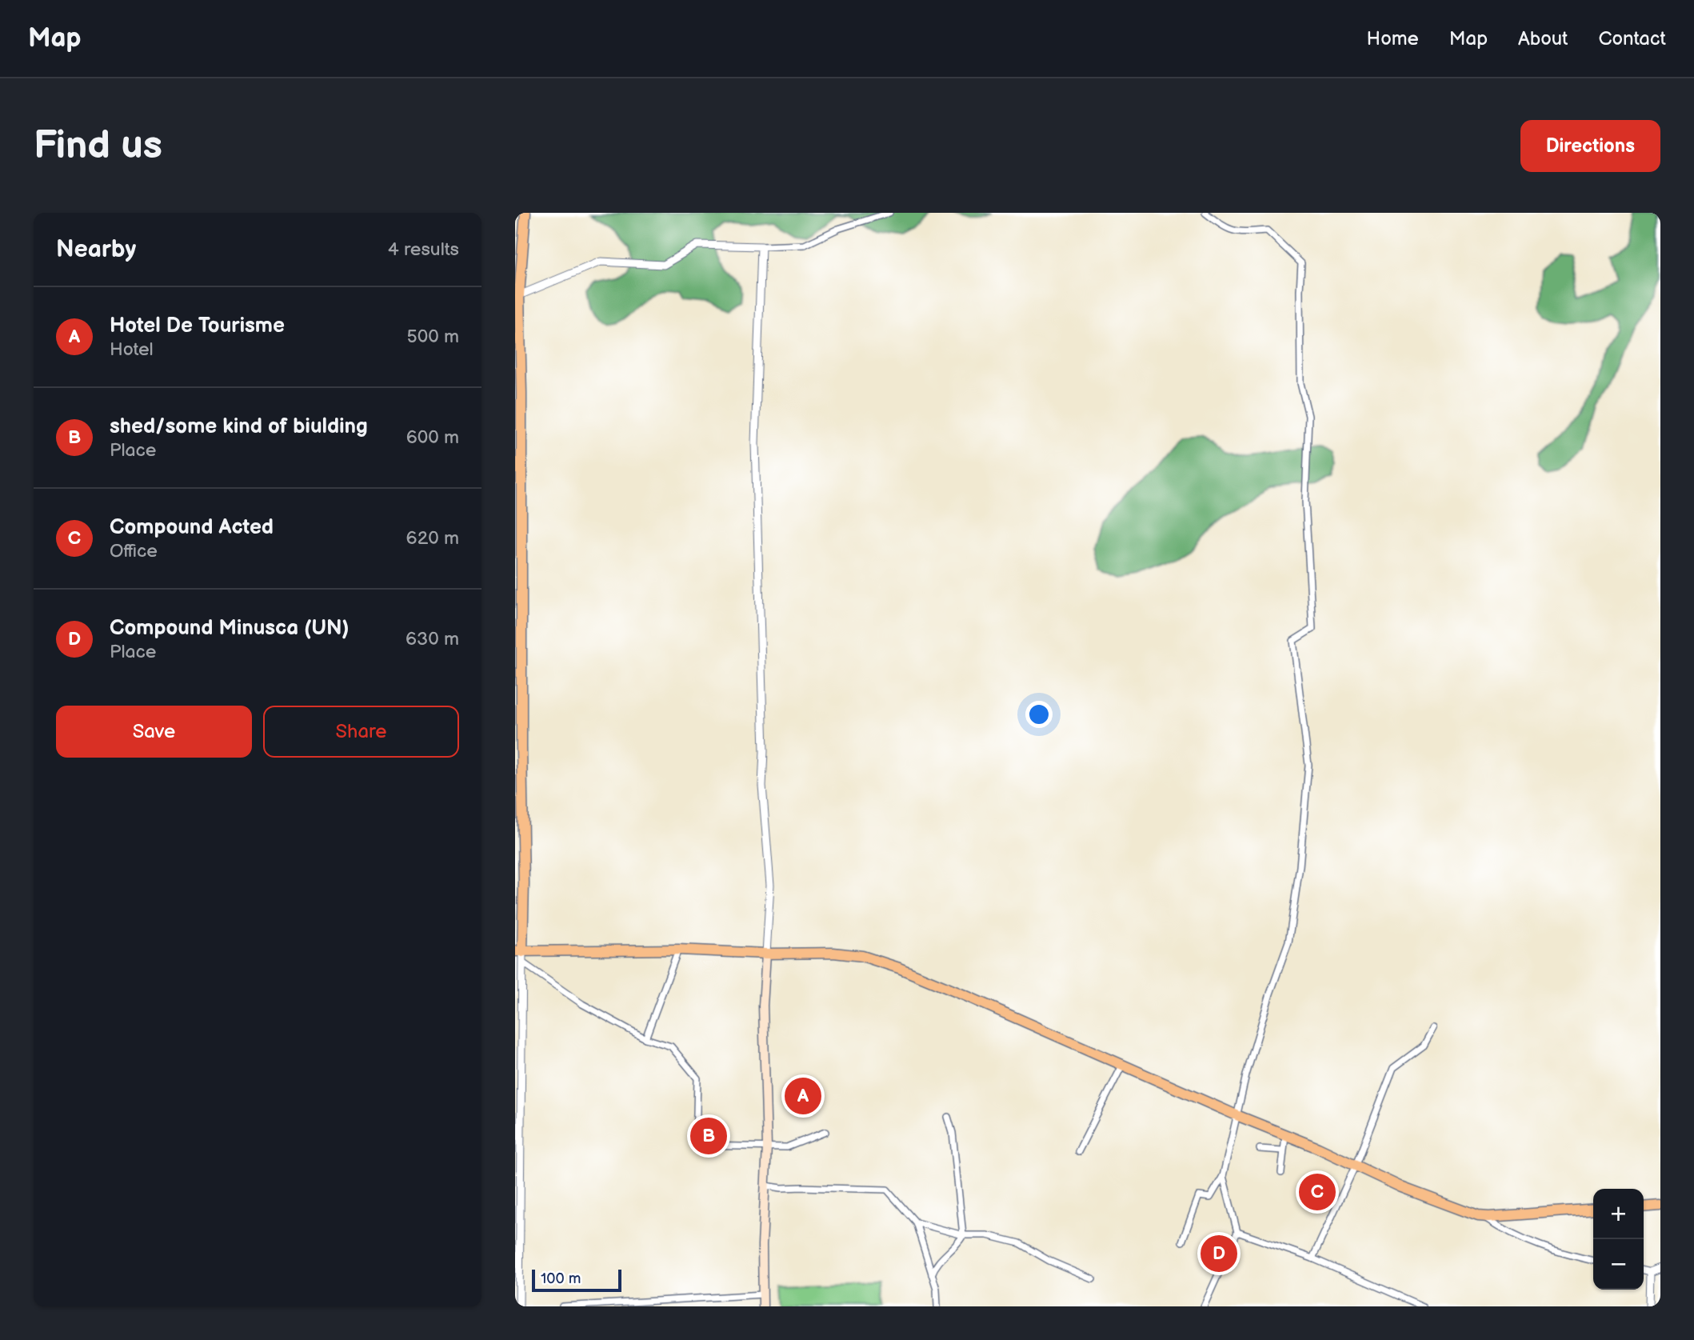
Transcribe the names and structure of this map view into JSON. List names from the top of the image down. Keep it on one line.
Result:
{"scale_bar":"100 m","page":{"header":"Map","nav":["Home","Map","About","Contact"],"buttons":["Directions",["Save","Share"]],"title":"Find us","heading":["Nearby","4 results"],"list":[{"mark":"A","name":"Hotel De Tourisme","note":"Hotel","value":"500 m"},{"mark":"B","name":"shed/some kind of biulding","note":"Place","value":"600 m"},{"mark":"C","name":"Compound Acted","note":"Office","value":"620 m"},{"mark":"D","name":"Compound Minusca (UN)","note":"Place","value":"630 m"}],"pins":["A","B","C","D"],"map_buttons":["+","−"],"scale":"100 m"}}
